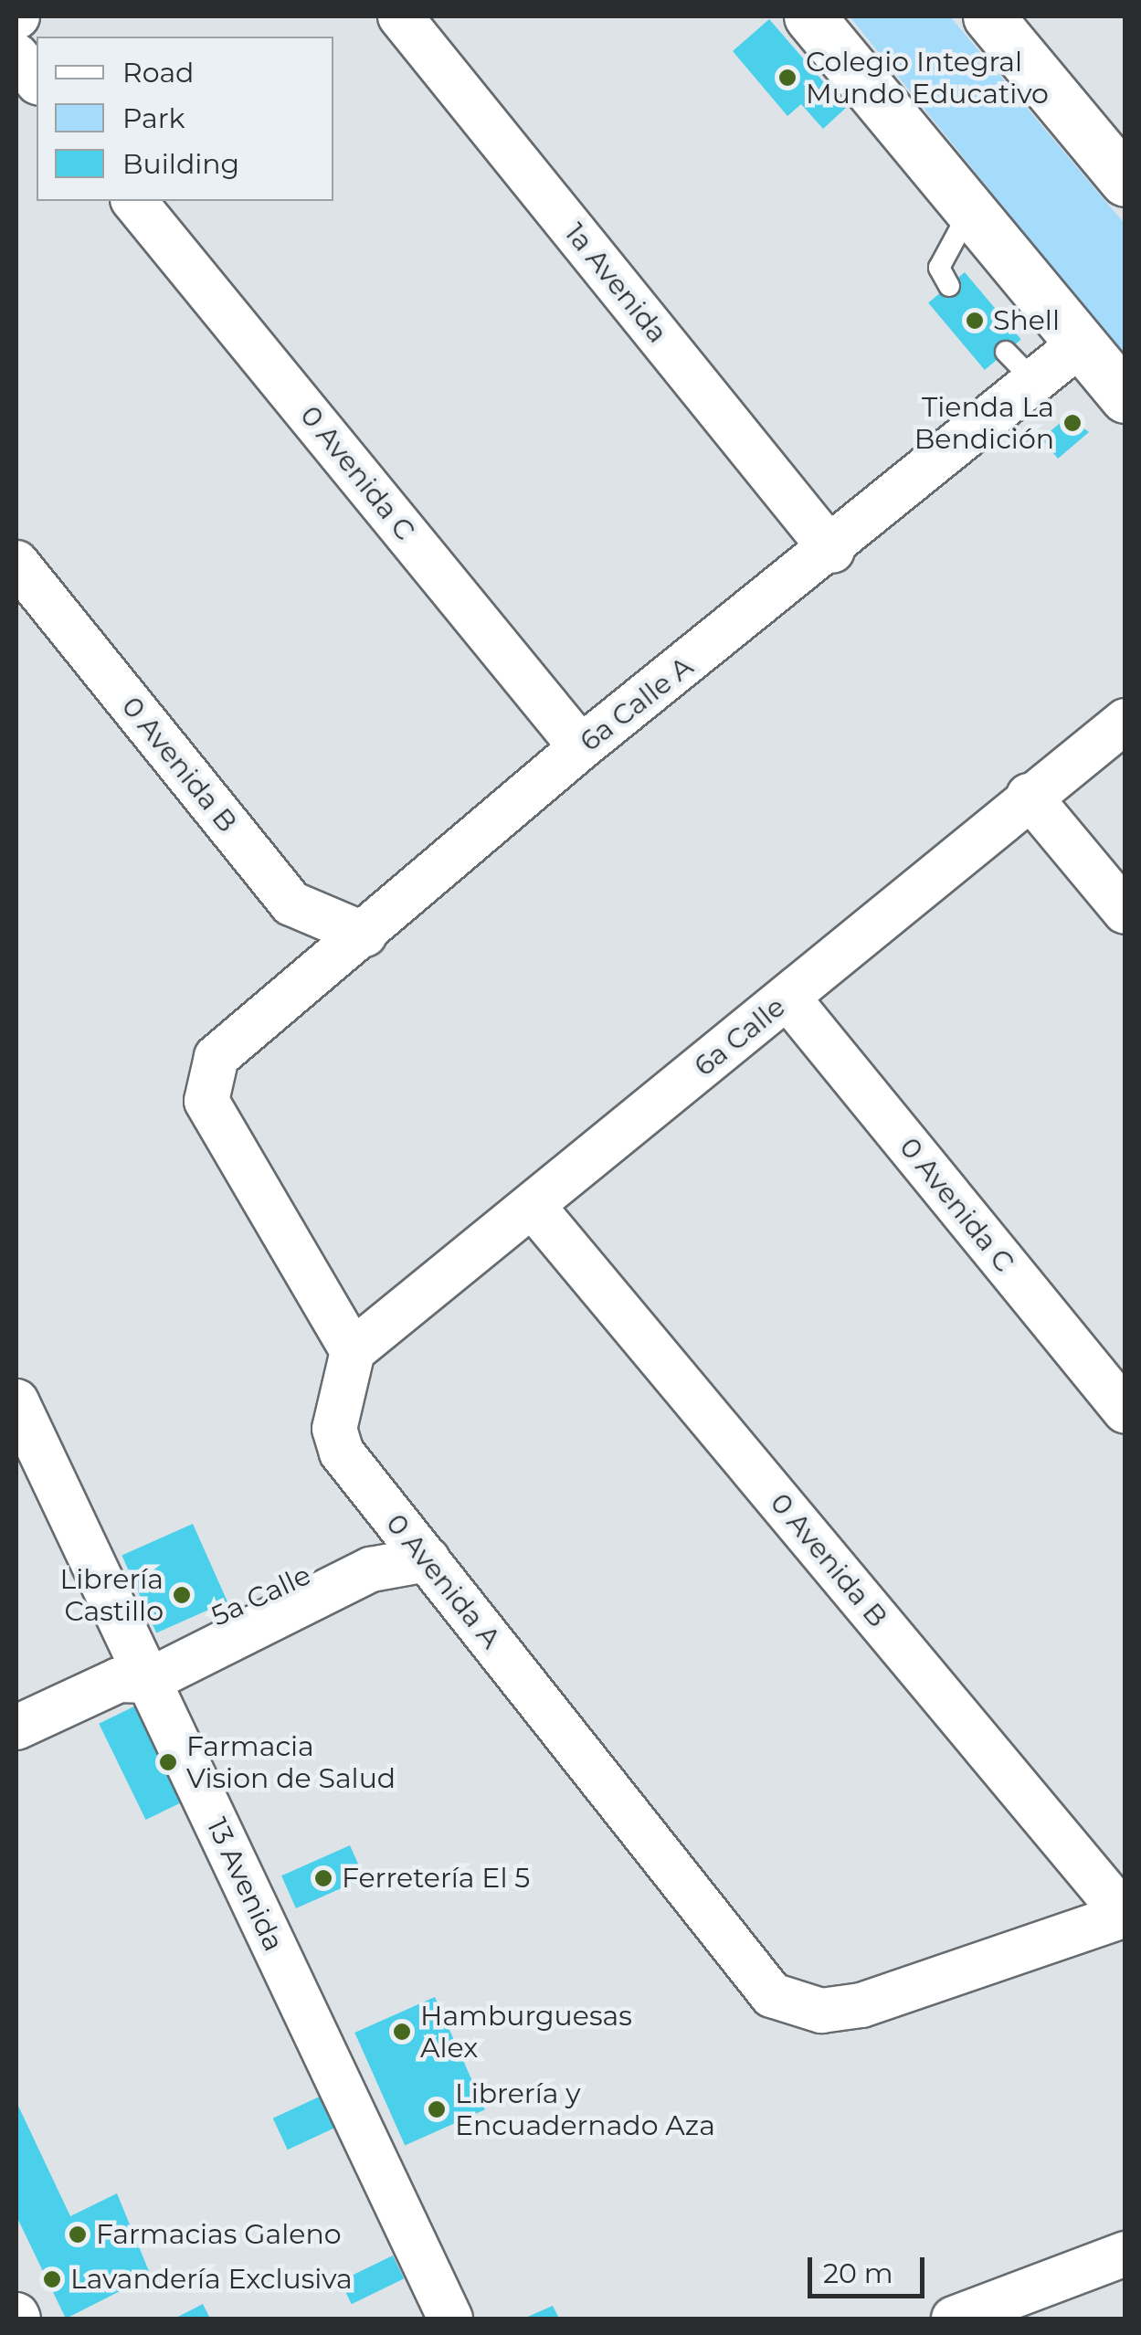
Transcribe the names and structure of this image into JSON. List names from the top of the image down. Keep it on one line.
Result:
{"streets":{"street":["1a Avenida","0 Avenida C","6a Calle A","0 Avenida B","6a Calle","0 Avenida A","5a Calle","13 Avenida"]},"crossings":[["1a Avenida","6a Calle A"],["0 Avenida C","6a Calle A"],["0 Avenida C","6a Calle"],["6a Calle A","0 Avenida B"],["6a Calle A","6a Calle"],["6a Calle A","0 Avenida A"],["0 Avenida B","6a Calle"],["0 Avenida B","0 Avenida A"],["6a Calle","0 Avenida A"],["0 Avenida A","5a Calle"],["5a Calle","13 Avenida"]],"places":["Colegio Integral Mundo Educativo","Shell","Tienda La Bendición","Librería Castillo","Farmacia Vision de Salud","Ferretería El 5","Hamburguesas Alex","Librería y Encuadernado Aza","Farmacias Galeno","Lavandería Exclusiva"],"legend":["Road","Park","Building"],"scale_bar":"20 m"}
